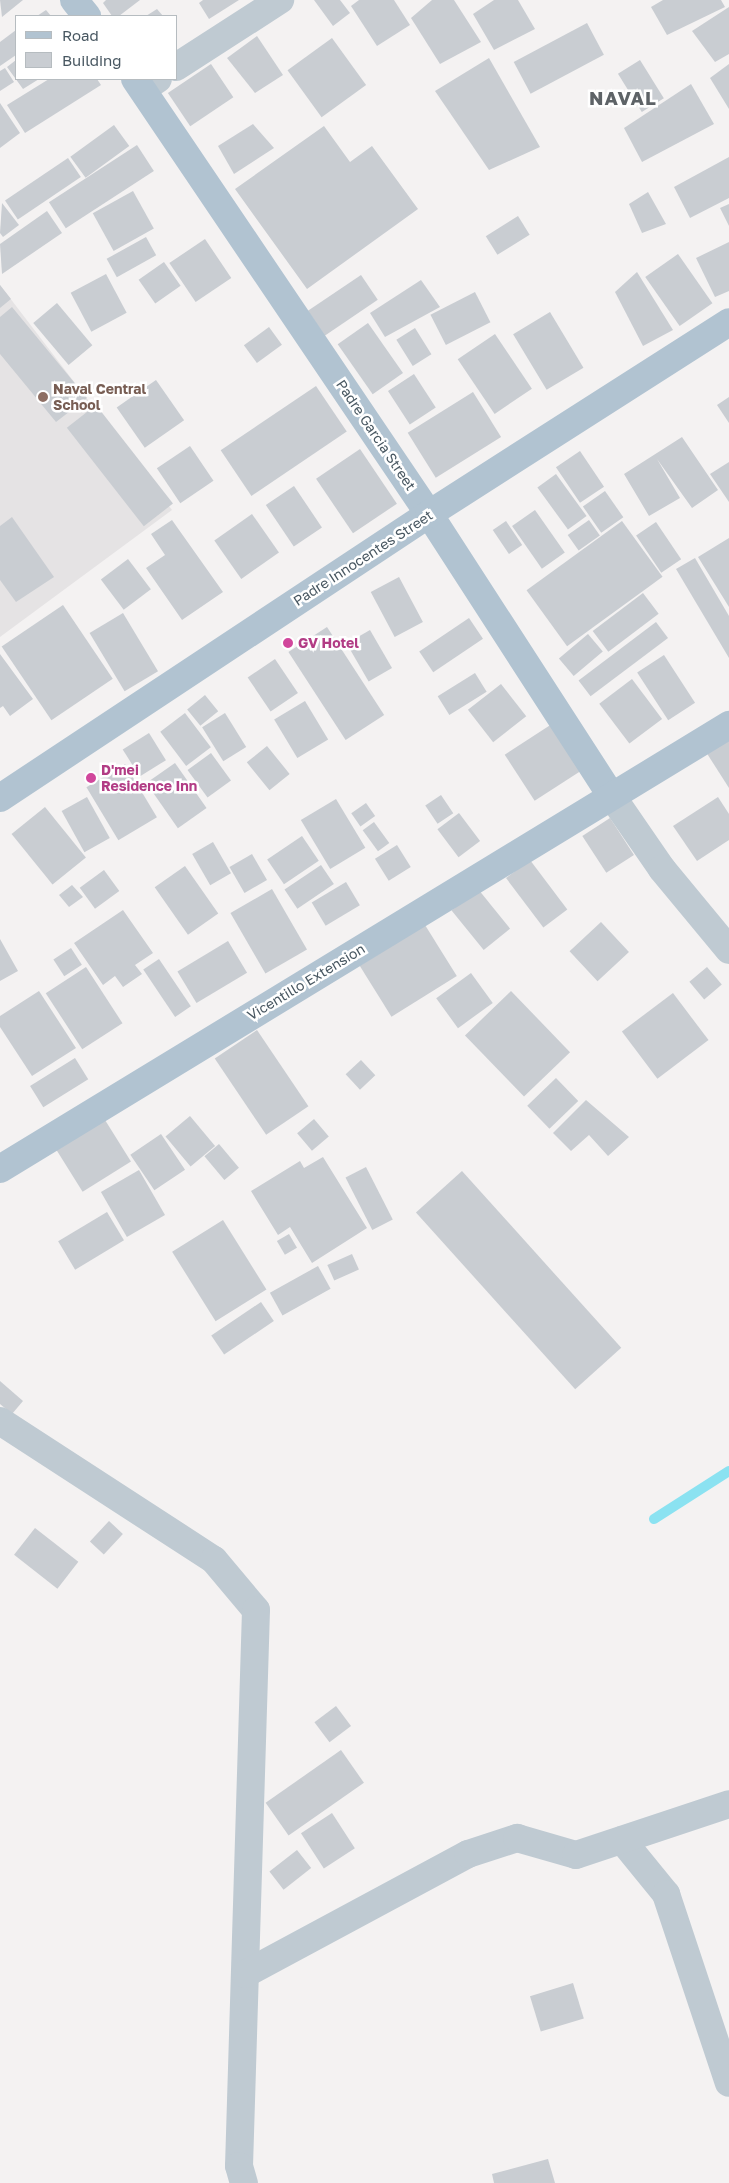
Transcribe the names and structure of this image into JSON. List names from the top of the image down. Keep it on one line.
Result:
{"streets":{"main road":["Padre Garcia Street","Padre Innocentes Street","Vicentillo Extension"]},"crossings":[["Padre Garcia Street","Padre Innocentes Street"],["Padre Garcia Street","Vicentillo Extension"]],"districts":["NAVAL"],"places":["Naval Central School","GV Hotel","D'mei Residence Inn"],"legend":["Road","Building"]}
